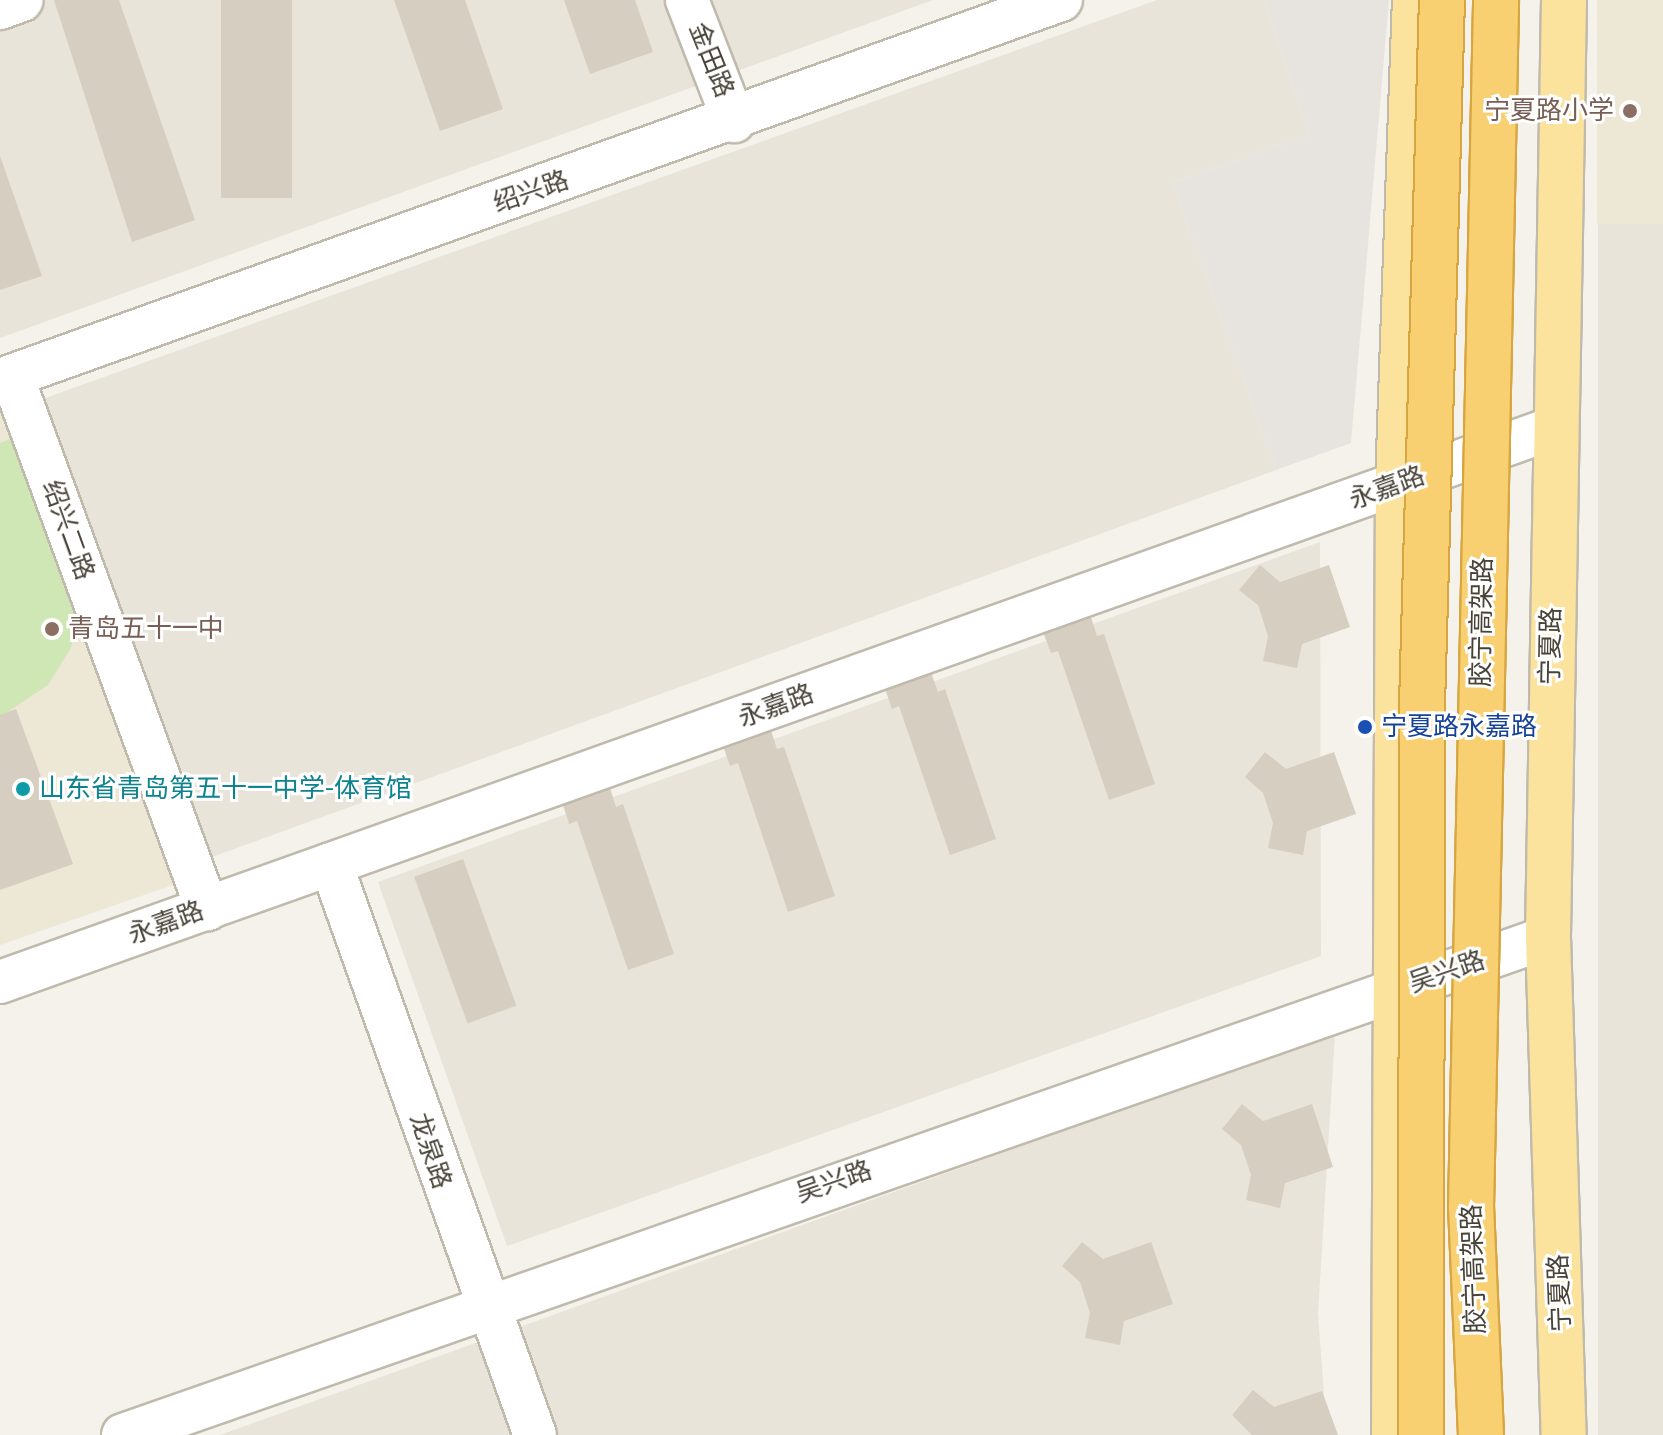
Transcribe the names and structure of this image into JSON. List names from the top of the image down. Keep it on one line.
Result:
{"streets":{"highway":["胶宁高架路"],"main road":["宁夏路"],"street":["金田路","绍兴路","永嘉路","绍兴二路","吴兴路","龙泉路"]},"crossings":[["金田路","绍兴路"],["绍兴路","绍兴二路"],["永嘉路","绍兴二路"],["永嘉路","宁夏路"],["永嘉路","龙泉路"],["宁夏路","吴兴路"],["吴兴路","龙泉路"]],"places":["宁夏路小学","青岛五十一中","宁夏路永嘉路","山东省青岛第五十一中学-体育馆"]}
